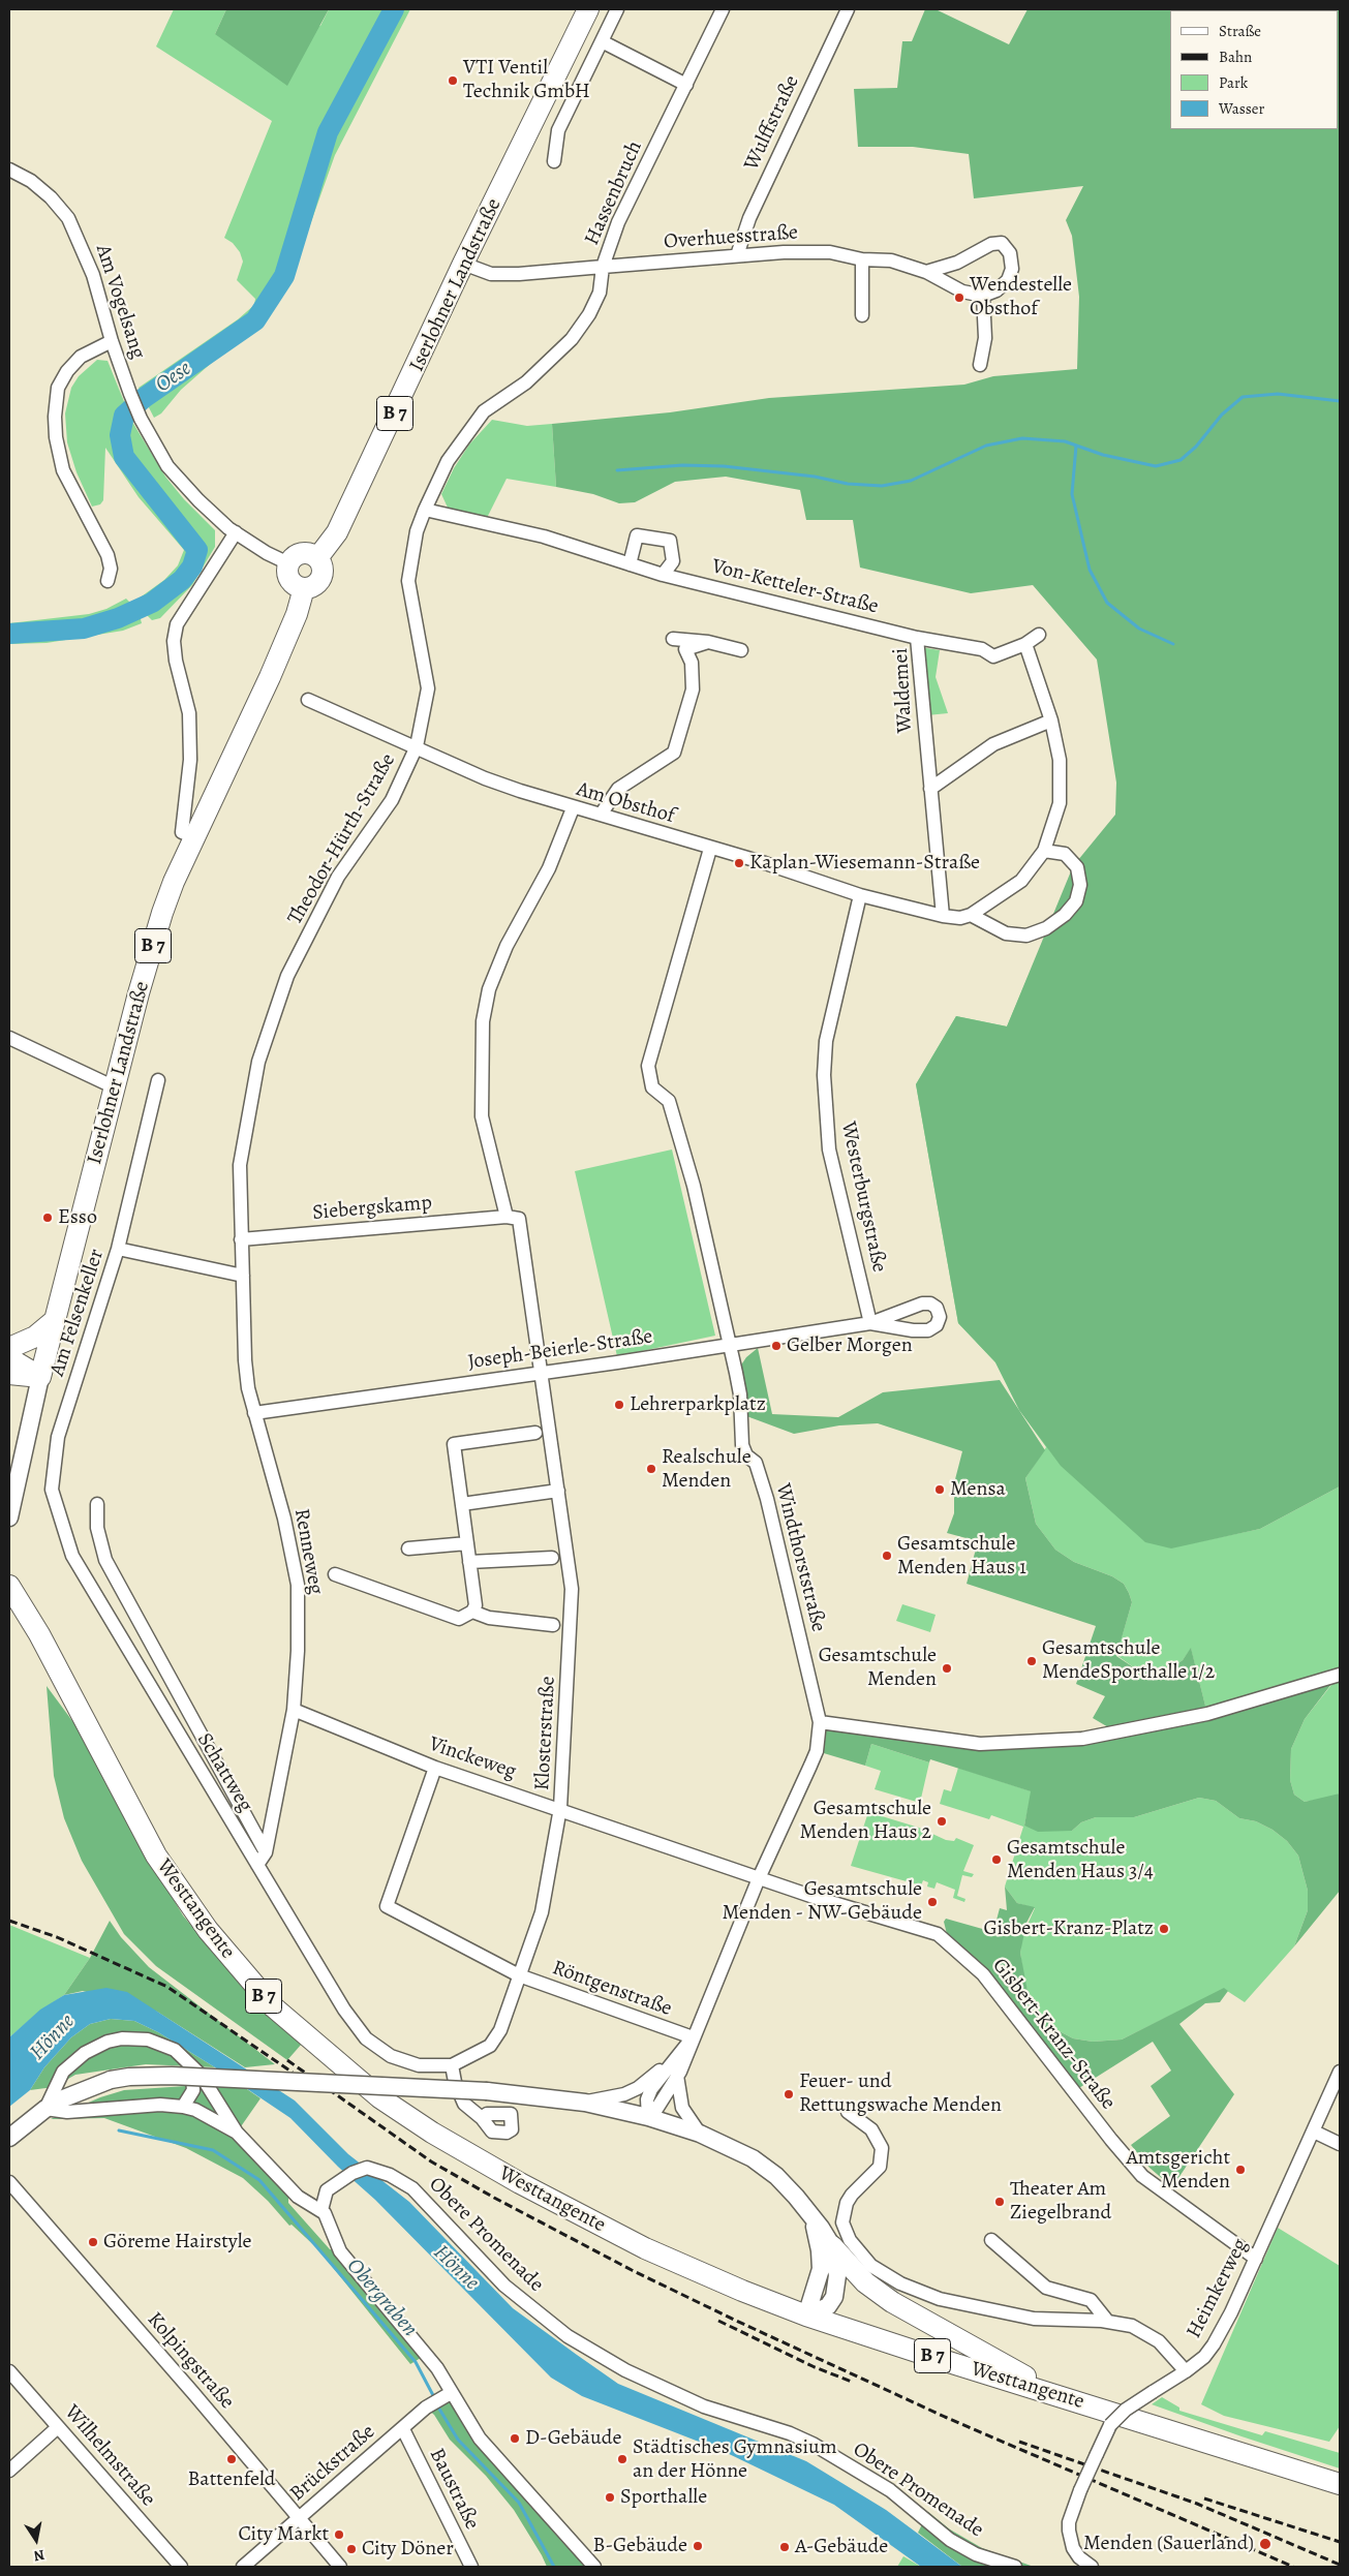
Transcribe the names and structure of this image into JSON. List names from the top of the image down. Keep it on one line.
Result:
{"streets":{"main road":["Iserlohner Landstraße","B 7","Westtangente"],"street":["Wulffstraße","Hassenbruch","Overhuesstraße","Am Vogelsang","Von-Ketteler-Straße","Waldemei","Am Obsthof","Theodor-Hürth-Straße","Westerburgstraße","Siebergskamp","Am Felsenkeller","Joseph-Beierle-Straße","Renneweg","Windthorststraße","Klosterstraße","Vinckeweg","Schattweg","Röntgenstraße","Gisbert-Kranz-Straße","Obere Promenade","Heimkerweg","Kolpingstraße","Wilhelmstraße","Brückstraße","Baustraße"]},"crossings":[["Wulffstraße","Overhuesstraße"],["Hassenbruch","Overhuesstraße"],["Hassenbruch","Iserlohner Landstraße"],["Hassenbruch","Theodor-Hürth-Straße"],["Overhuesstraße","Theodor-Hürth-Straße"],["Iserlohner Landstraße","Am Vogelsang"],["Von-Ketteler-Straße","Waldemei"],["Von-Ketteler-Straße","Theodor-Hürth-Straße"],["Waldemei","Am Obsthof"],["Am Obsthof","Theodor-Hürth-Straße"],["Am Obsthof","Westerburgstraße"],["Theodor-Hürth-Straße","Siebergskamp"],["Theodor-Hürth-Straße","Renneweg"],["Westerburgstraße","Joseph-Beierle-Straße"],["Siebergskamp","Klosterstraße"],["Am Felsenkeller","Schattweg"],["Joseph-Beierle-Straße","Renneweg"],["Joseph-Beierle-Straße","Windthorststraße"],["Joseph-Beierle-Straße","Klosterstraße"],["Renneweg","Vinckeweg"],["Renneweg","Schattweg"],["Windthorststraße","Vinckeweg"],["Windthorststraße","Röntgenstraße"],["Windthorststraße","Gisbert-Kranz-Straße"],["Klosterstraße","Vinckeweg"],["Klosterstraße","Schattweg"],["Klosterstraße","Röntgenstraße"],["Vinckeweg","Röntgenstraße"],["Vinckeweg","Gisbert-Kranz-Straße"],["Gisbert-Kranz-Straße","Heimkerweg"],["Kolpingstraße","Brückstraße"],["Brückstraße","Baustraße"]],"water":["Oese","Hönne","Obergraben"],"places":["VTI Ventil Technik GmbH","Wendestelle Obsthof","Kaplan-Wiesemann-Straße","Esso","Gelber Morgen","Lehrerparkplatz","Realschule Menden","Mensa","Gesamtschule Menden Haus 1","Gesamtschule MendeSporthalle 1/2","Gesamtschule Menden","Gesamtschule Menden Haus 2","Gesamtschule Menden Haus 3/4","Gesamtschule Menden - NW-Gebäude","Gisbert-Kranz-Platz","Feuer- und Rettungswache Menden","Amtsgericht Menden","Theater Am Ziegelbrand","Göreme Hairstyle","D-Gebäude","Battenfeld","Städtisches Gymnasium an der Hönne","Sporthalle","City Markt","Menden (Sauerland)","B-Gebäude","A-Gebäude","City Döner"],"legend":["Straße","Bahn","Park","Wasser"],"north":"bottom"}
